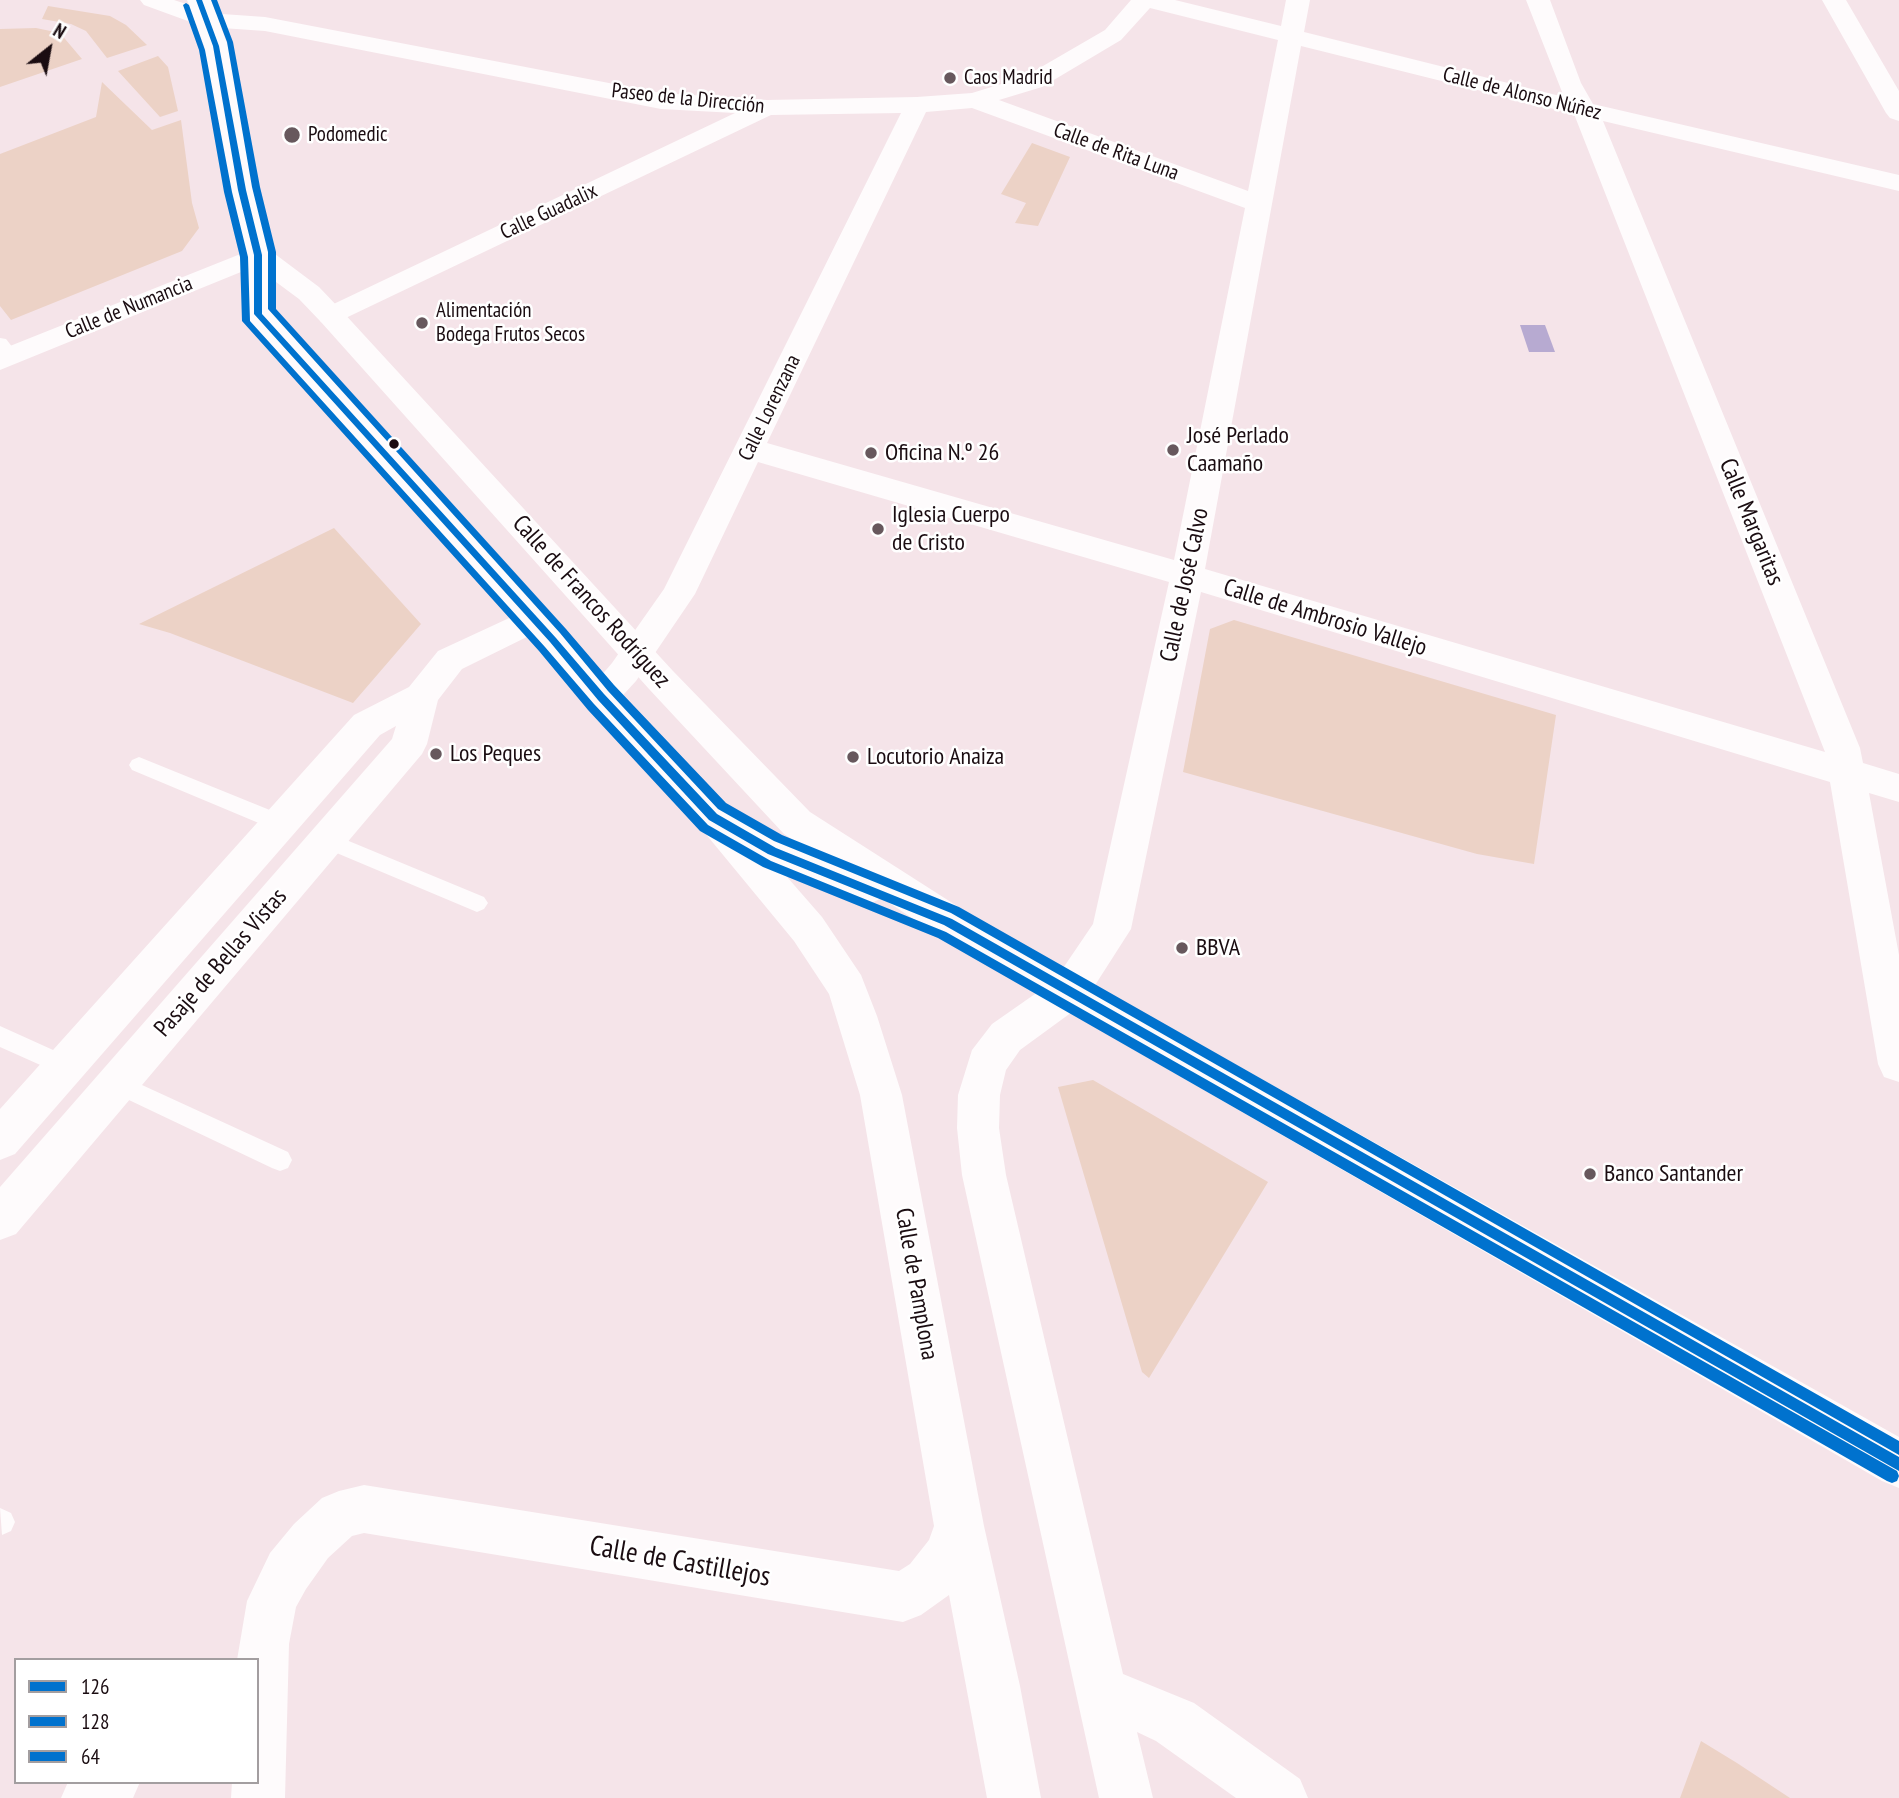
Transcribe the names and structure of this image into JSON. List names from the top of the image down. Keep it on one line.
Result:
{"streets":{"street":["Calle de Alonso Núñez","Paseo de la Dirección","Calle de Rita Luna","Calle Guadalix","Calle de Numancia","Calle Lorenzana","Calle Margaritas","Calle de José Calvo","Calle de Francos Rodríguez","Calle de Ambrosio Vallejo","Pasaje de Bellas Vistas","Calle de Pamplona","Calle de Castillejos"]},"crossings":[["Calle de Alonso Núñez","Paseo de la Dirección"],["Calle de Alonso Núñez","Calle Margaritas"],["Calle de Alonso Núñez","Calle de José Calvo"],["Paseo de la Dirección","Calle de Rita Luna"],["Paseo de la Dirección","Calle Guadalix"],["Paseo de la Dirección","Calle Lorenzana"],["Paseo de la Dirección","Calle de Francos Rodríguez"],["Calle de Rita Luna","Calle de José Calvo"],["Calle Guadalix","Calle de Francos Rodríguez"],["Calle de Numancia","Calle de Francos Rodríguez"],["Calle Lorenzana","Calle de Francos Rodríguez"],["Calle Lorenzana","Calle de Ambrosio Vallejo"],["Calle Margaritas","Calle de Ambrosio Vallejo"],["Calle de José Calvo","Calle de Francos Rodríguez"],["Calle de José Calvo","Calle de Ambrosio Vallejo"],["Calle de Francos Rodríguez","Pasaje de Bellas Vistas"],["Calle de Francos Rodríguez","Calle de Pamplona"],["Calle de Pamplona","Calle de Castillejos"]],"places":["Caos Madrid","Podomedic","Alimentación Bodega Frutos Secos","José Perlado Caamaño","Oficina N.º 26","Iglesia Cuerpo de Cristo","Los Peques","Locutorio Anaiza","BBVA","Banco Santander"],"lines":["transit line 126","transit line 64","transit line 128"],"legend":["126","128","64"],"north":"top right"}
